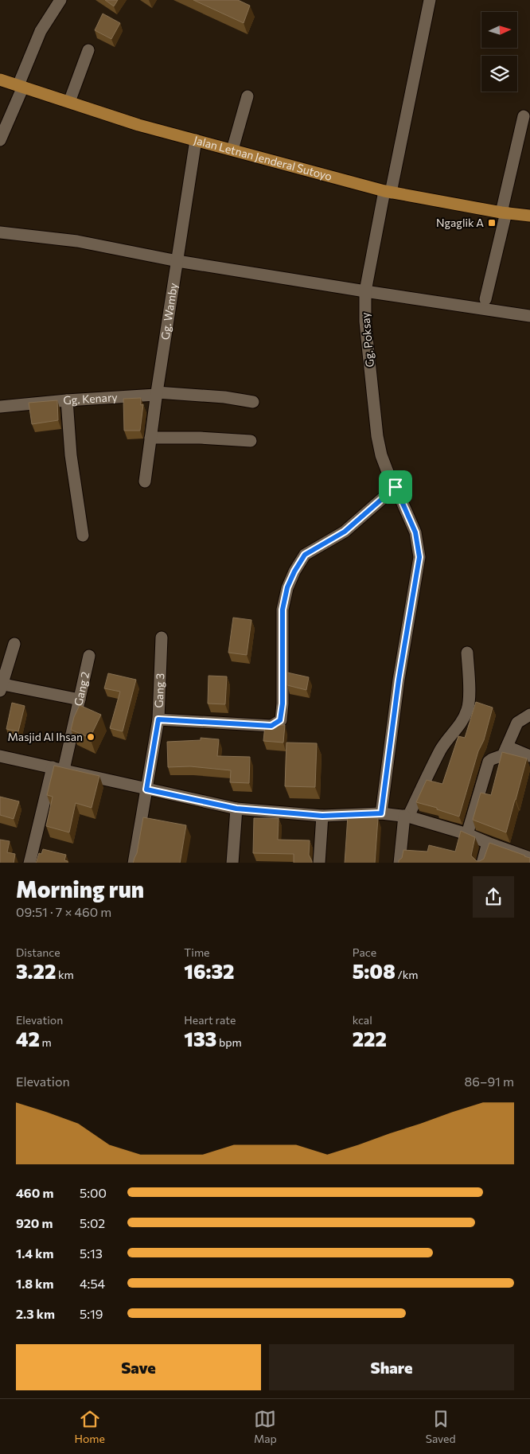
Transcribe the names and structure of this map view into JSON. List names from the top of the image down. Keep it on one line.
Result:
{"streets":{"main road":["Jalan Letnan Jenderal Sutoyo"],"street":["Gg. Wamby","Gg. Poksay","Gg. Kenary","Gang 2","Gang 3"]},"crossings":[["Jalan Letnan Jenderal Sutoyo","Gg. Wamby"],["Jalan Letnan Jenderal Sutoyo","Gg. Poksay"],["Gg. Wamby","Gg. Kenary"]],"places":{"transit":["Ngaglik A"],"other":["Masjid Al Ihsan"]},"north":"right","page":{"heading":["Morning run","09:51 · 7 × 460 m"],"stats":[["Distance","3.22 km"],["Time","16:32"],["Pace","5:08 /km"],["Elevation","42 m"],["Heart rate","133 bpm"],["kcal","222"]],"chart":["Elevation","86–91 m"],"list":[{"name":"460 m","note":"5:00"},{"name":"920 m","note":"5:02"},{"name":"1.4 km","note":"5:13"},{"name":"1.8 km","note":"4:54"},{"name":"2.3 km","note":"5:19"}],"buttons":["Save","Share"],"tabs":["Home","Map","Saved"]}}
